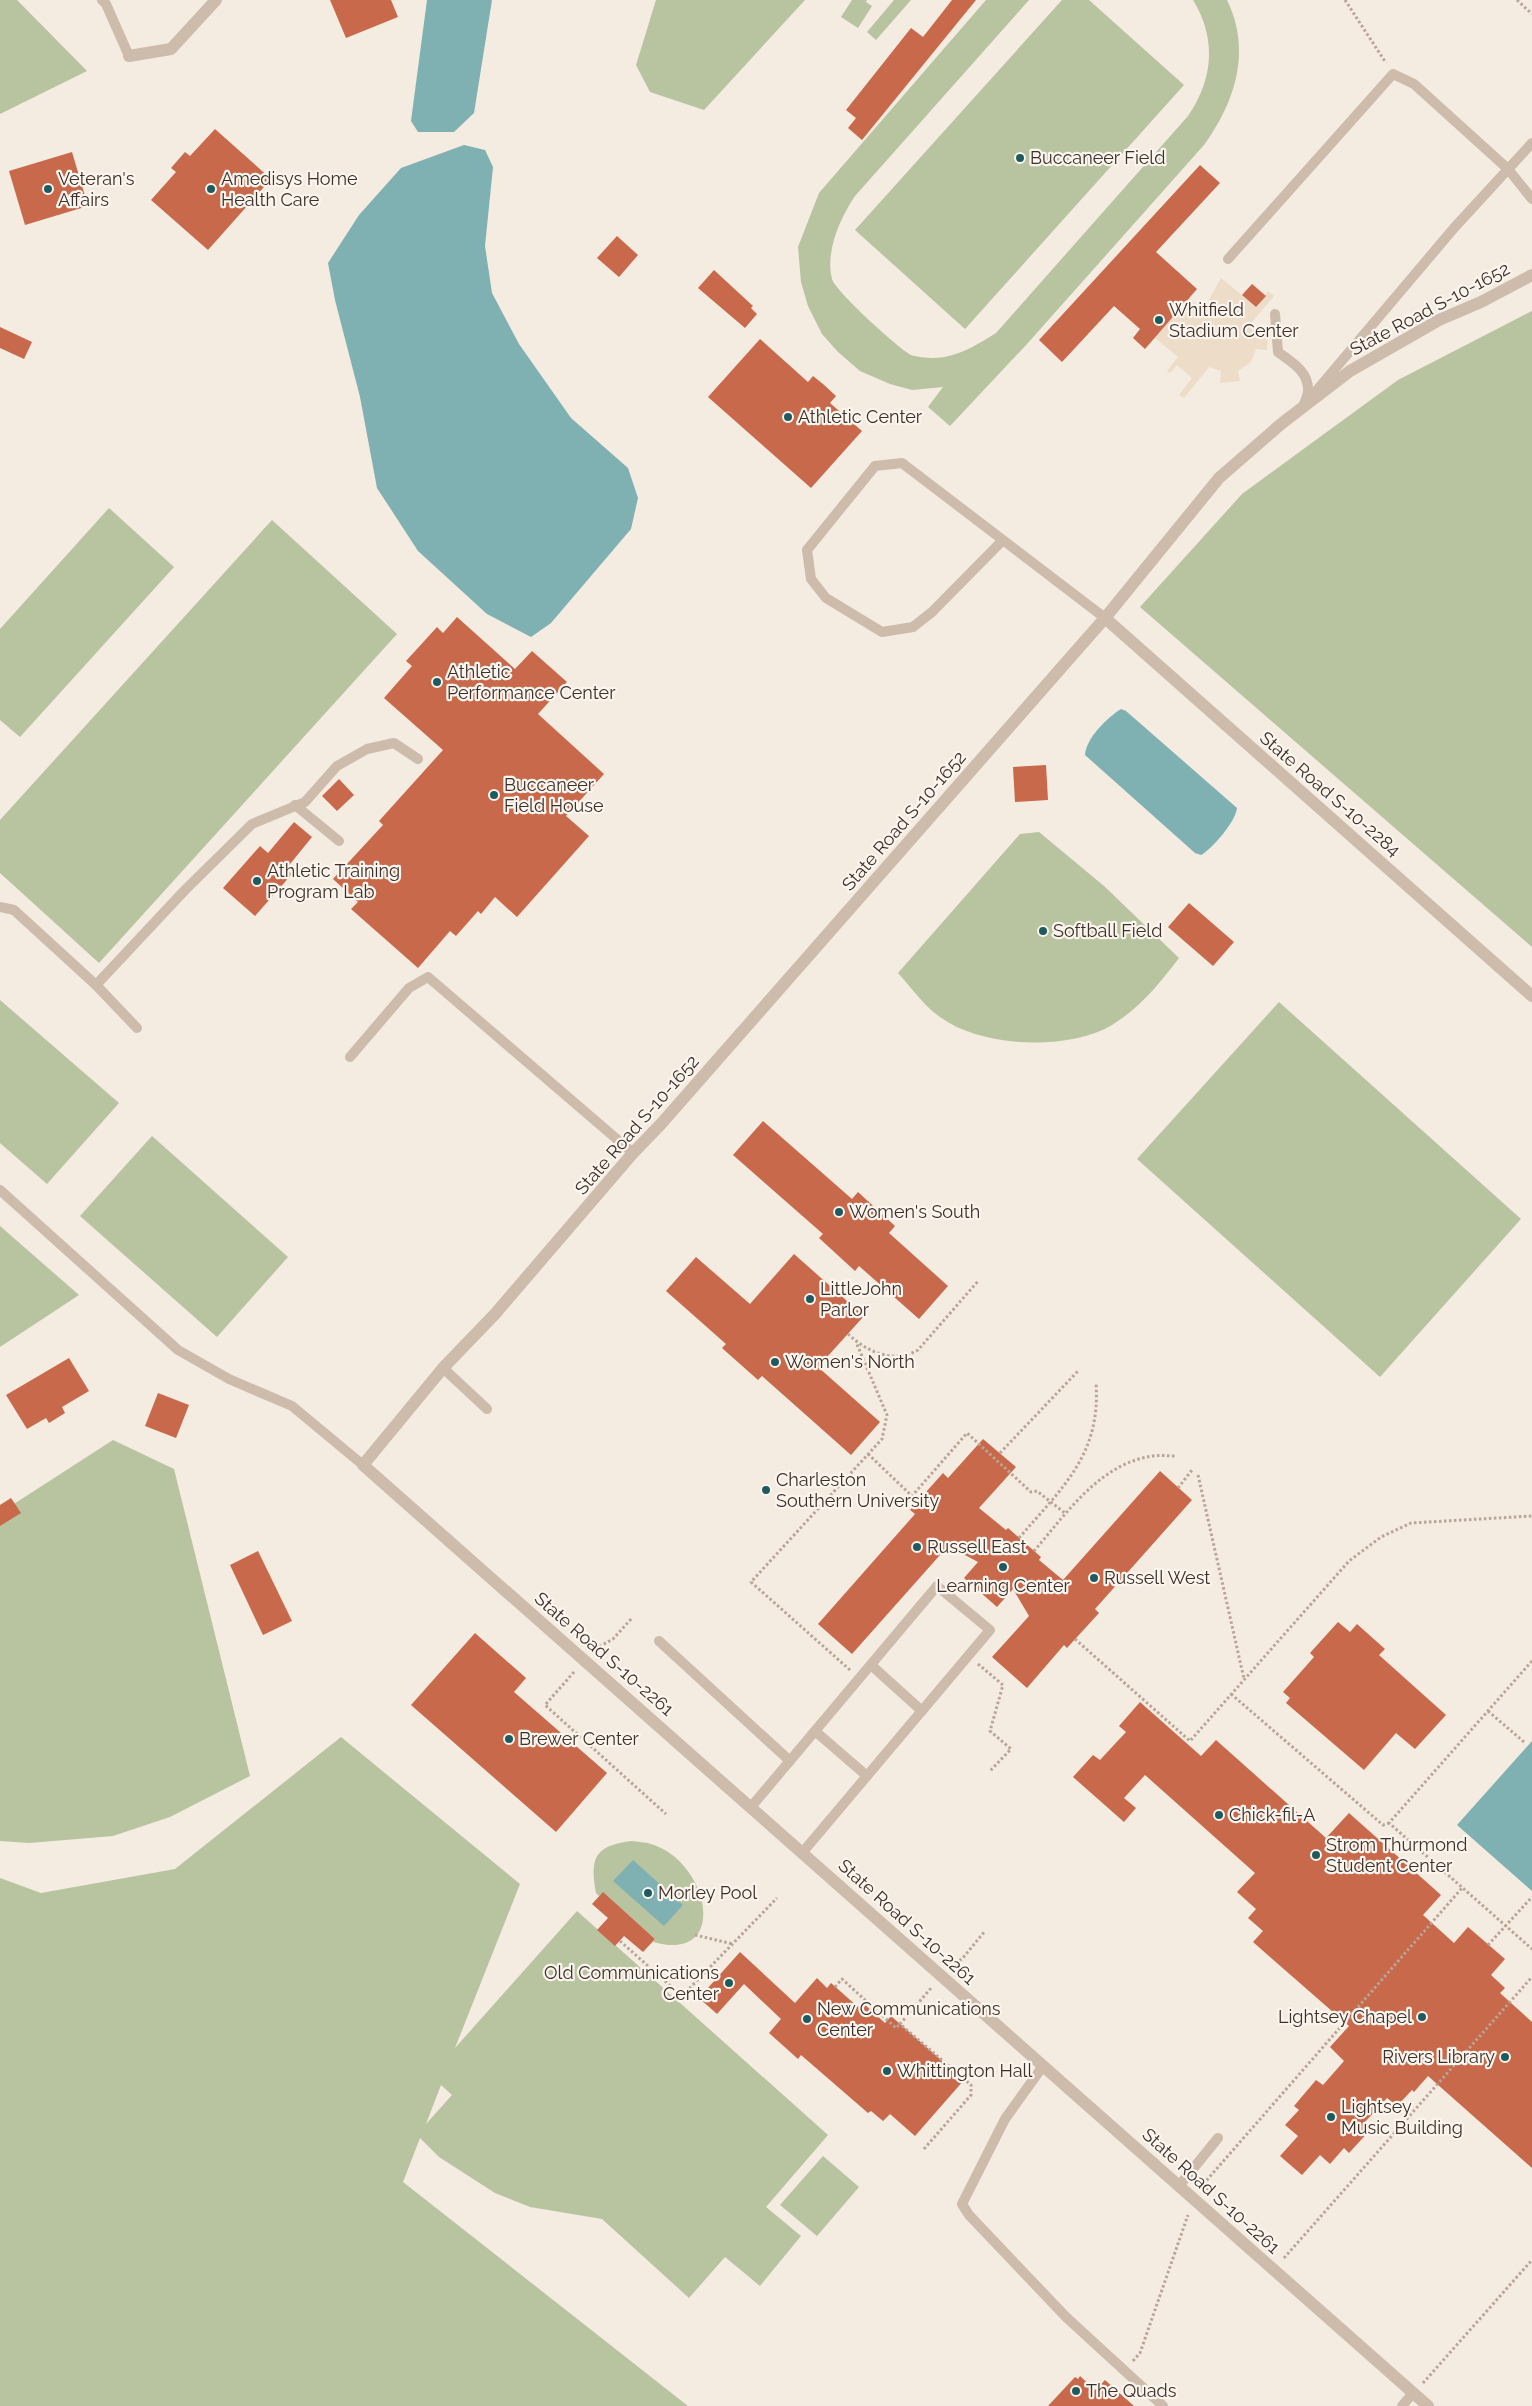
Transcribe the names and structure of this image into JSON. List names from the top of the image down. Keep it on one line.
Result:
{"streets":{"street":["State Road S-10-1652","State Road S-10-2284","State Road S-10-2261"]},"crossings":[["State Road S-10-1652","State Road S-10-2284"],["State Road S-10-1652","State Road S-10-2261"]],"places":["Buccaneer Field","Veteran's Affairs","Amedisys Home Health Care","Whitfield Stadium Center","Athletic Center","Athletic Performance Center","Buccaneer Field House","Athletic Training Program Lab","Softball Field","Women's South","LittleJohn Parlor","Women's North","Charleston Southern University","Russell East","Learning Center","Russell West","Brewer Center","Chick-fil-A","Strom Thurmond Student Center","Morley Pool","Old Communications Center","Lightsey Chapel","New Communications Center","Rivers Library","Whittington Hall","Lightsey Music Building","The Quads"]}
